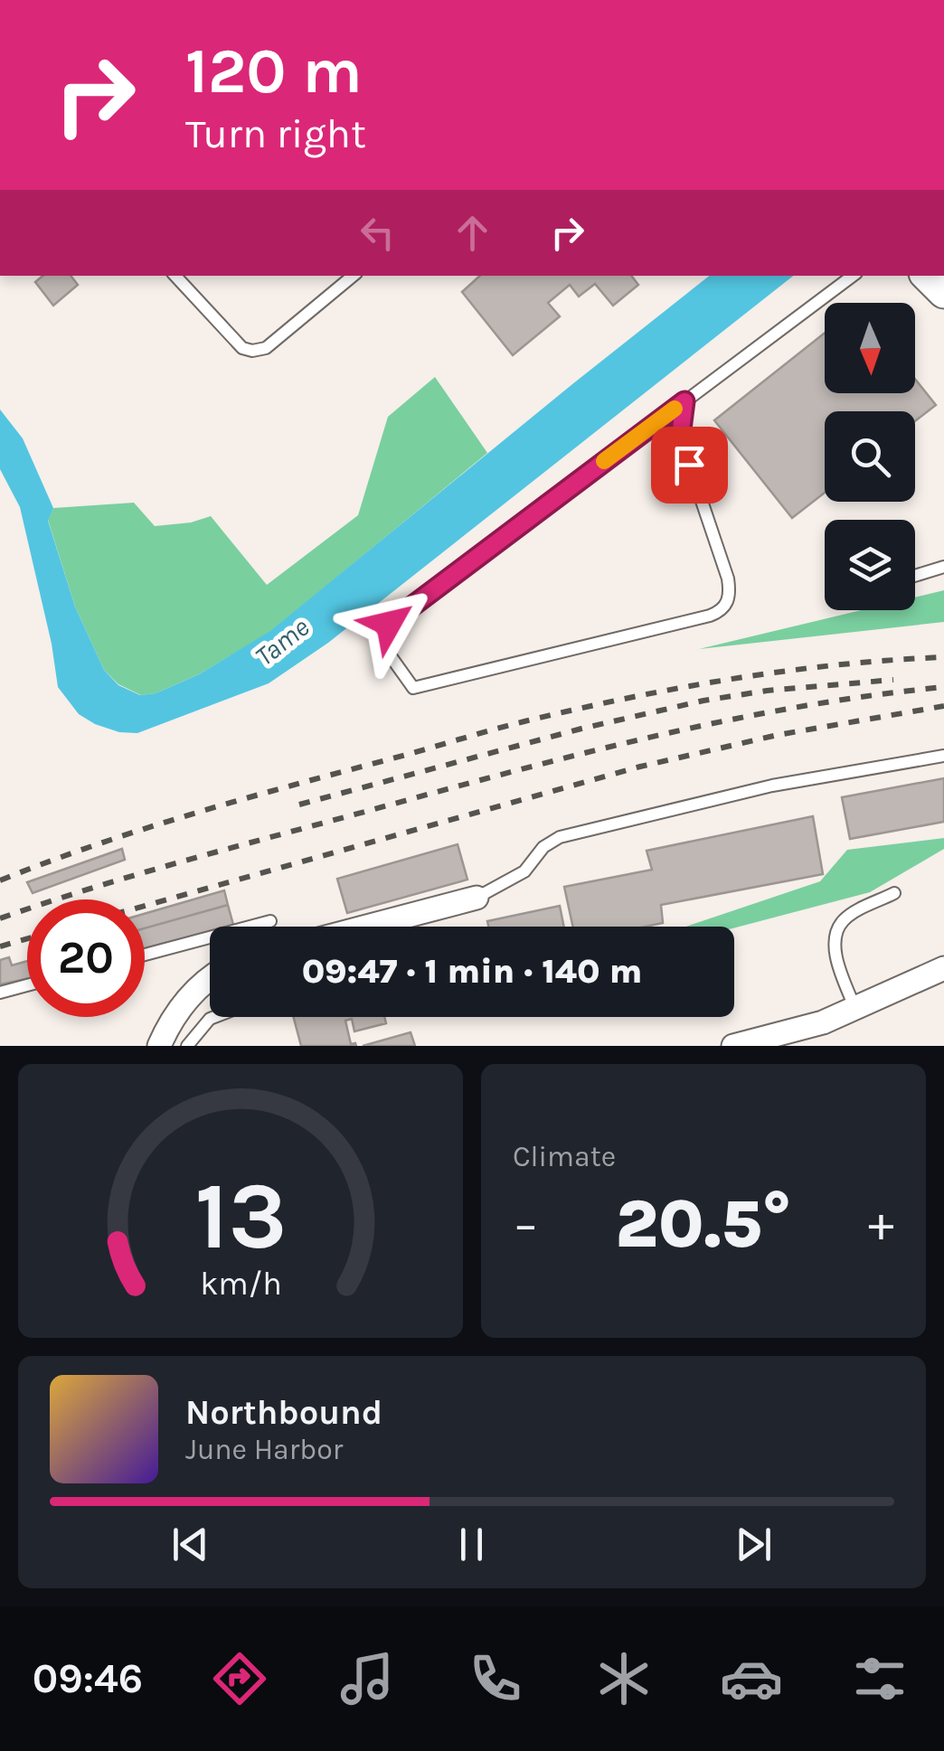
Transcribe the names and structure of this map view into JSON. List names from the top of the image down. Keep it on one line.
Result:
{"water":["Tame"],"north":"bottom","page":{"turn":["120 m","Turn right"],"limit":"20","trip":"09:47 · 1 min · 140 m","tile":"Climate","heat":["−","20.5°","+"],"song":["Northbound","June Harbor"],"tabs":"09:46","gauge":["13","km/h"]}}
